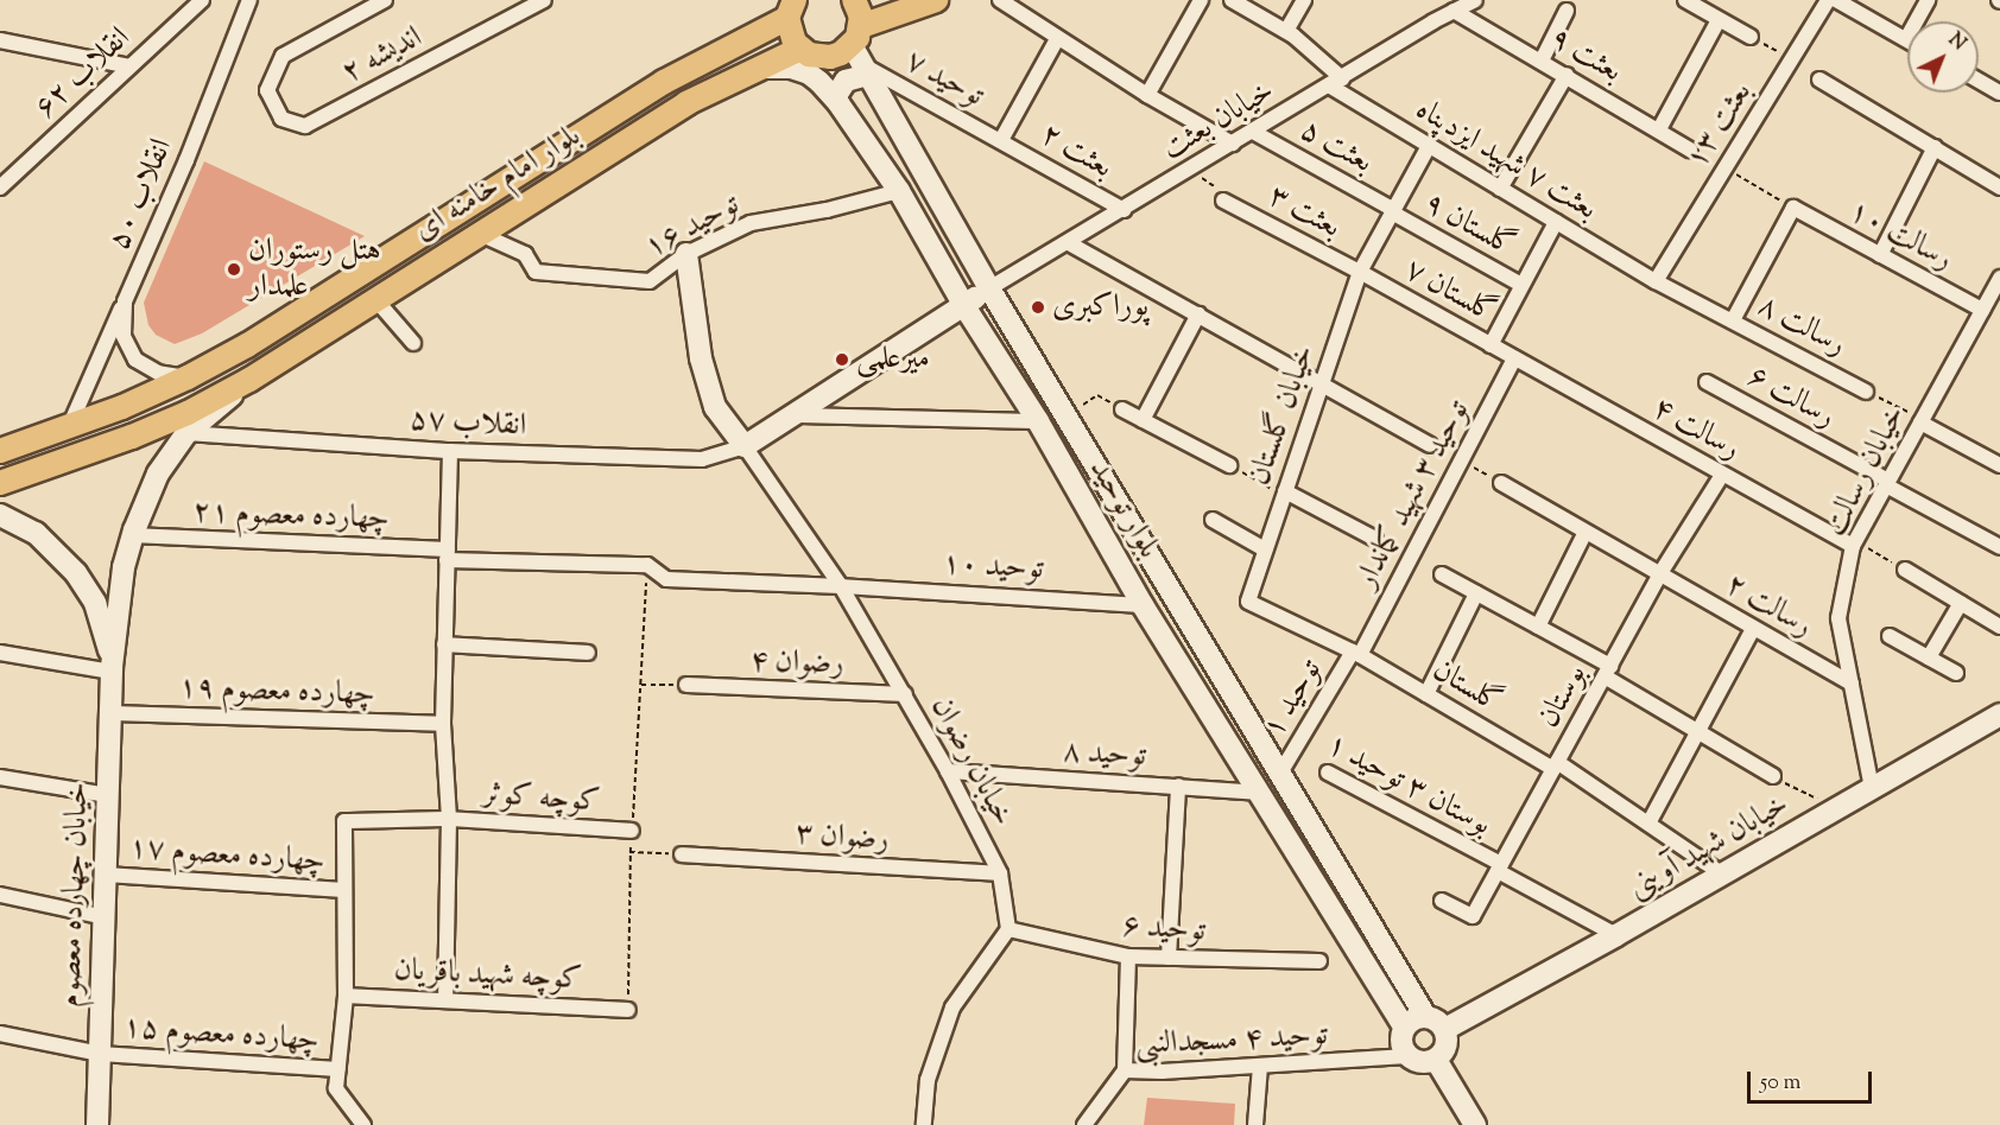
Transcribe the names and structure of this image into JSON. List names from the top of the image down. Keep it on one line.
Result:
{"streets":{"main road":["بلوار امام خامنه ای"],"street":["اندیشه ۲","بعثت ۹","انقلاب ۶۲","توحید ۷","خیابان بعثت","بعثت ۱۳","بعثت ۵","بعثت ۲","بعثت ۷ شهید ایزدپناه","انقلاب ۵۰","بعثت ۳","گلستان ۹","توحید ۱۶","رسالت ۱۰","گلستان ۷","رسالت ۸","رسالت ۶","خیابان گلستان","انقلاب ۵۷","رسالت ۴","خیابان رسالت","توحید ۳ شهید کماندار","بلوار توحید","چهارده معصوم ۲۱","توحید ۱۰","رسالت ۲","رضوان ۴","گلستان","چهارده معصوم ۱۹","بوستان","توحید ۱","توحید ۸","خیابان رضوان","بوستان ۳ توحید ۱","کوچه کوثر","رضوان ۳","خیابان شهید آوینی","چهارده معصوم ۱۷","خیابان چهارده معصوم","توحید ۶","کوچه شهید باقریان","چهارده معصوم ۱۵","توحید ۴ مسجدالنبی"]},"crossings":[["بعثت ۹","خیابان بعثت"],["توحید ۷","بعثت ۲"],["توحید ۷","بلوار توحید"],["خیابان بعثت","بعثت ۵"],["خیابان بعثت","بعثت ۲"],["خیابان بعثت","بعثت ۷ شهید ایزدپناه"],["خیابان بعثت","بلوار توحید"],["بعثت ۱۳","بعثت ۷ شهید ایزدپناه"],["بعثت ۱۳","رسالت ۸"],["بعثت ۵","گلستان ۹"],["بعثت ۵","خیابان گلستان"],["بعثت ۷ شهید ایزدپناه","رسالت ۸"],["بعثت ۷ شهید ایزدپناه","خیابان گلستان"],["بلوار امام خامنه ای","انقلاب ۵۰"],["بلوار امام خامنه ای","توحید ۱۶"],["بلوار امام خامنه ای","بلوار توحید"],["بعثت ۳","گلستان ۷"],["بعثت ۳","خیابان گلستان"],["گلستان ۹","خیابان گلستان"],["توحید ۱۶","بلوار توحید"],["رسالت ۱۰","خیابان رسالت"],["گلستان ۷","خیابان گلستان"],["گلستان ۷","رسالت ۴"],["گلستان ۷","توحید ۳ شهید کماندار"],["رسالت ۸","خیابان رسالت"],["رسالت ۶","خیابان رسالت"],["خیابان گلستان","توحید ۳ شهید کماندار"],["خیابان گلستان","گلستان"],["خیابان گلستان","توحید ۱"],["انقلاب ۵۷","خیابان رضوان"],["رسالت ۴","خیابان رسالت"],["رسالت ۴","توحید ۳ شهید کماندار"],["رسالت ۴","بوستان"],["خیابان رسالت","رسالت ۲"],["خیابان رسالت","خیابان شهید آوینی"],["توحید ۳ شهید کماندار","گلستان"],["توحید ۳ شهید کماندار","توحید ۱"],["بلوار توحید","توحید ۱۰"],["بلوار توحید","توحید ۱"],["بلوار توحید","توحید ۸"],["بلوار توحید","خیابان شهید آوینی"],["بلوار توحید","توحید ۴ مسجدالنبی"],["چهارده معصوم ۲۱","توحید ۱۰"],["توحید ۱۰","خیابان رضوان"],["رسالت ۲","بوستان"],["رضوان ۴","خیابان رضوان"],["گلستان","بوستان"],["گلستان","توحید ۱"],["گلستان","خیابان شهید آوینی"],["چهارده معصوم ۱۹","خیابان چهارده معصوم"],["بوستان","بوستان ۳ توحید ۱"],["توحید ۸","خیابان رضوان"],["خیابان رضوان","رضوان ۳"],["خیابان رضوان","توحید ۶"],["بوستان ۳ توحید ۱","خیابان شهید آوینی"],["کوچه کوثر","چهارده معصوم ۱۷"],["خیابان شهید آوینی","توحید ۴ مسجدالنبی"],["چهارده معصوم ۱۷","خیابان چهارده معصوم"],["خیابان چهارده معصوم","چهارده معصوم ۱۵"]],"places":["هتل رستوران علمدار","پوراکبری","میرعلمی"],"scale_bar":"50 m","north":"top right"}
